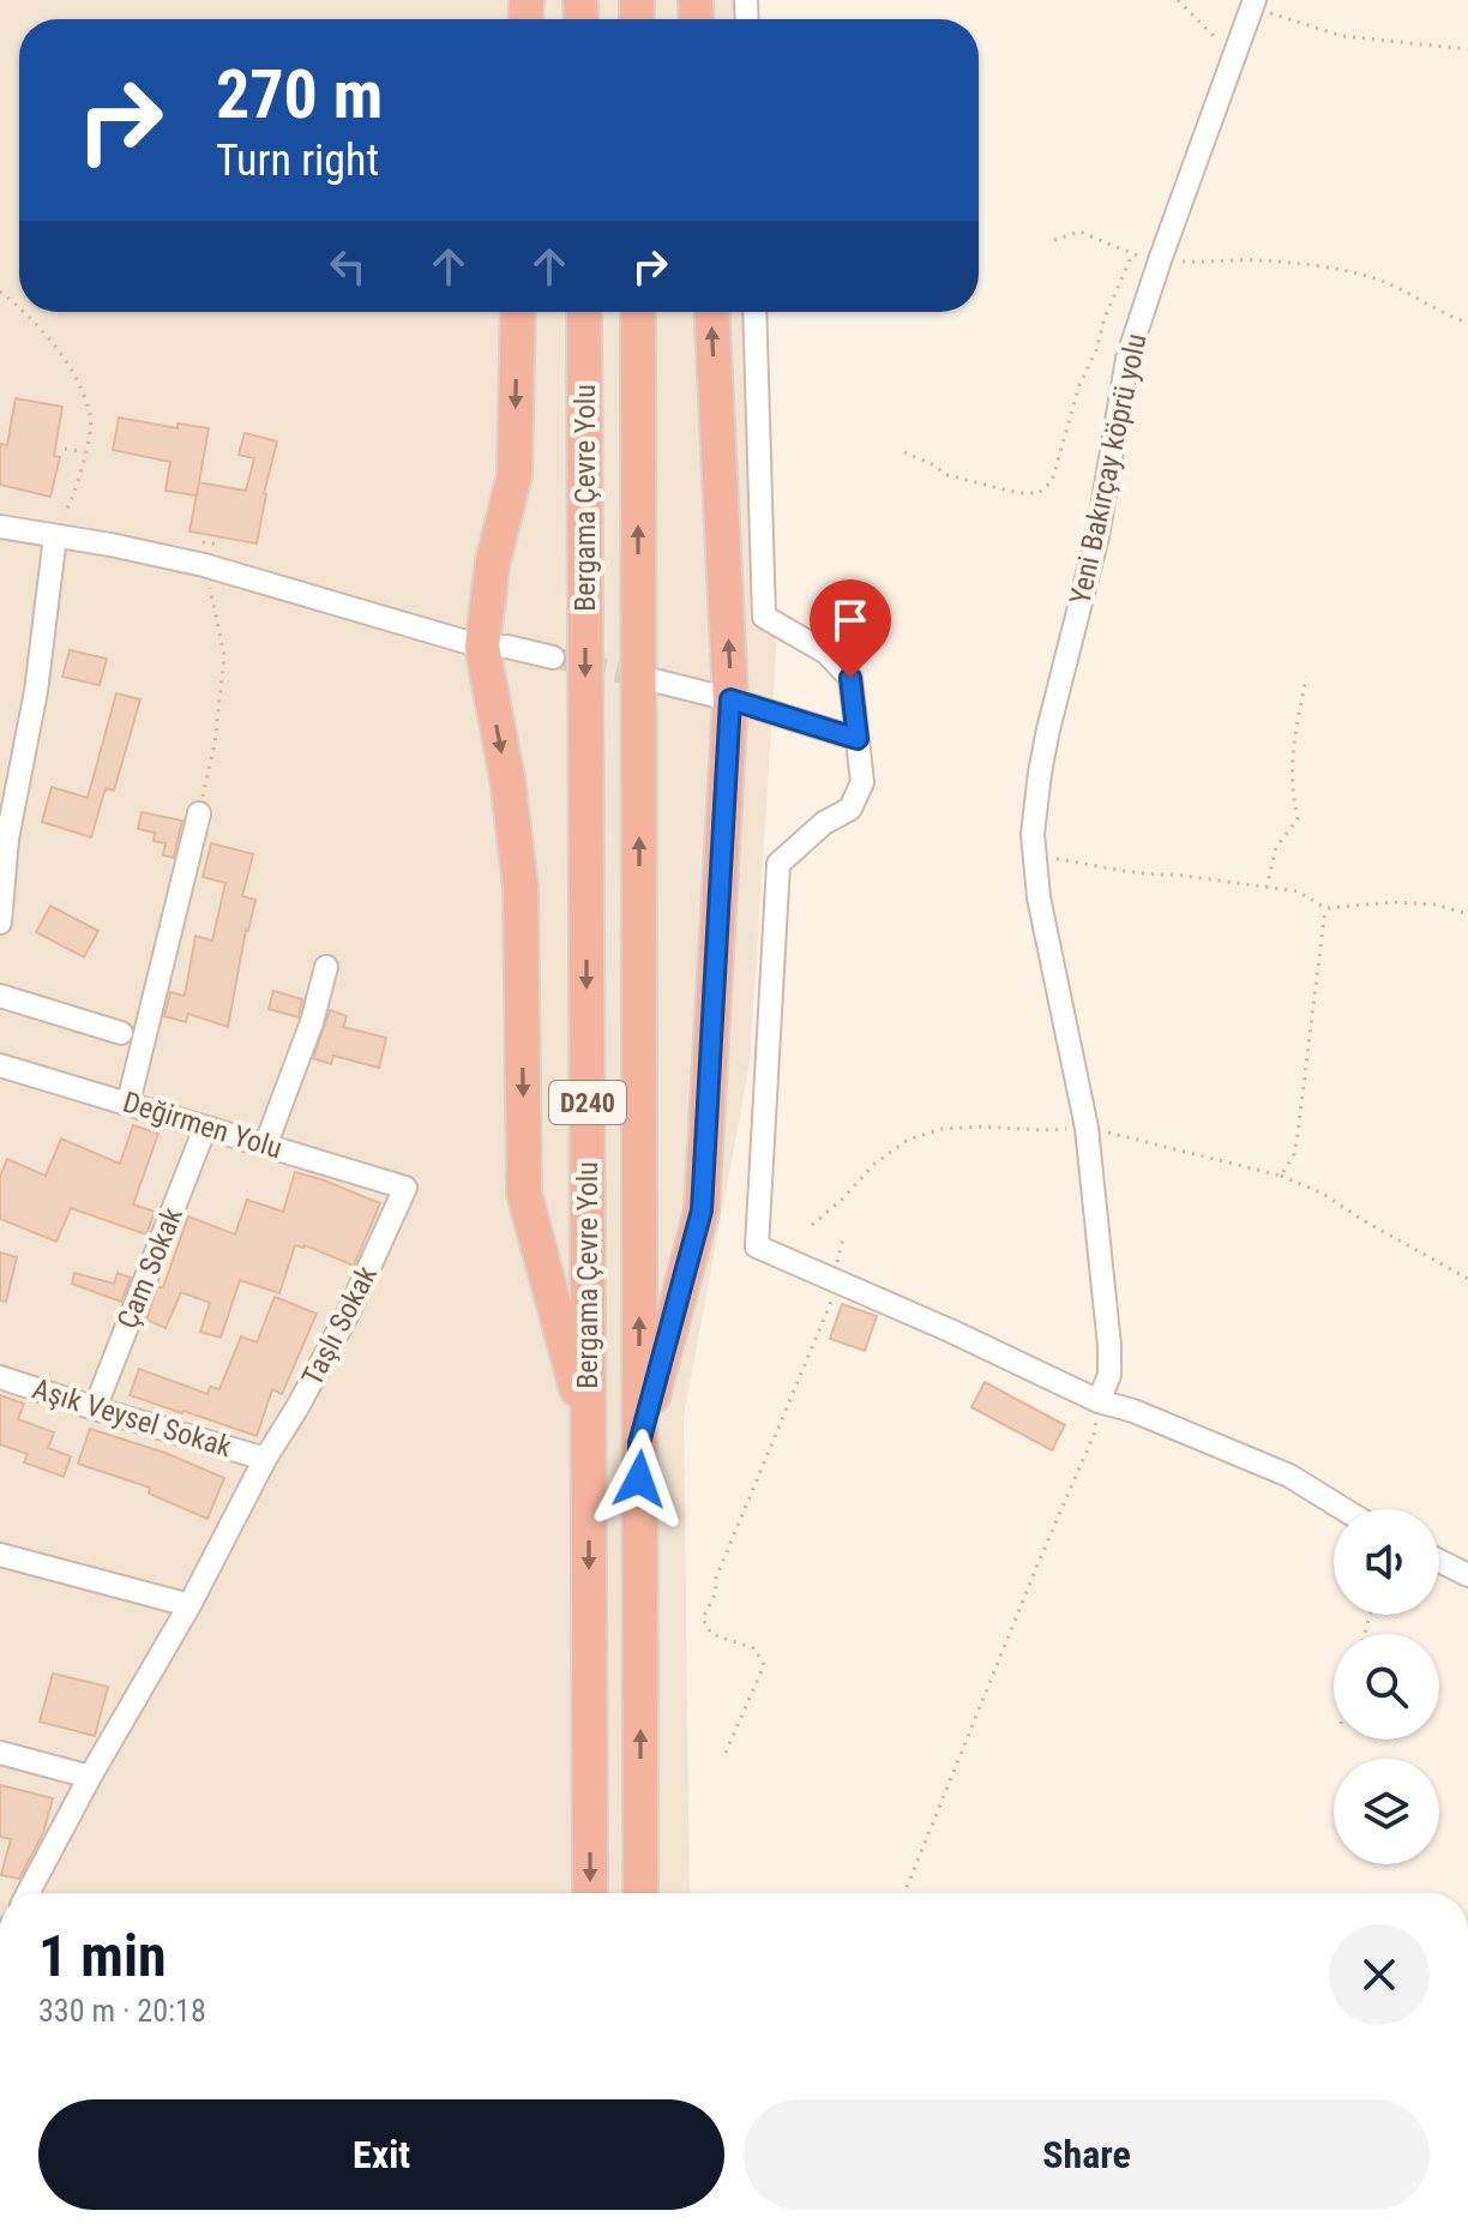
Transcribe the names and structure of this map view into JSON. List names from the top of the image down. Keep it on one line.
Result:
{"streets":{"highway":["Bergama Çevre Yolu","D240"],"street":["Yeni Bakırçay köprü yolu","Değirmen Yolu","Çam Sokak","Taşlı Sokak","Aşık Veysel Sokak"]},"crossings":[["Değirmen Yolu","Çam Sokak"],["Değirmen Yolu","Taşlı Sokak"],["Çam Sokak","Aşık Veysel Sokak"],["Taşlı Sokak","Aşık Veysel Sokak"]],"page":{"turn":["270 m","Turn right"],"heading":["1 min","330 m · 20:18"],"buttons":["Exit","Share"]}}
